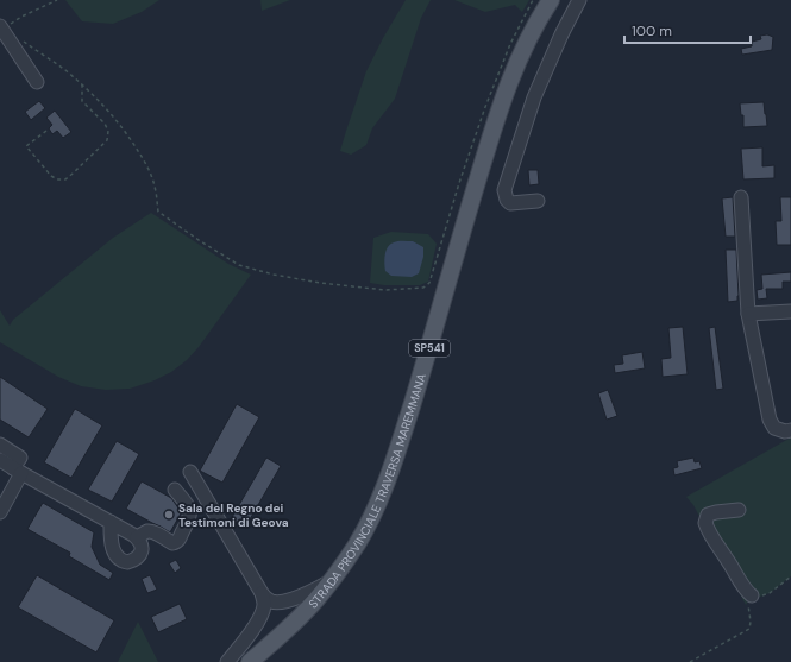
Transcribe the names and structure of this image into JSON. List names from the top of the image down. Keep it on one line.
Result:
{"streets":{"main road":["SP541","STRADA PROVINCIALE TRAVERSA MAREMMANA"]},"places":["Sala del Regno dei Testimoni di Geova"],"scale_bar":"100 m"}
